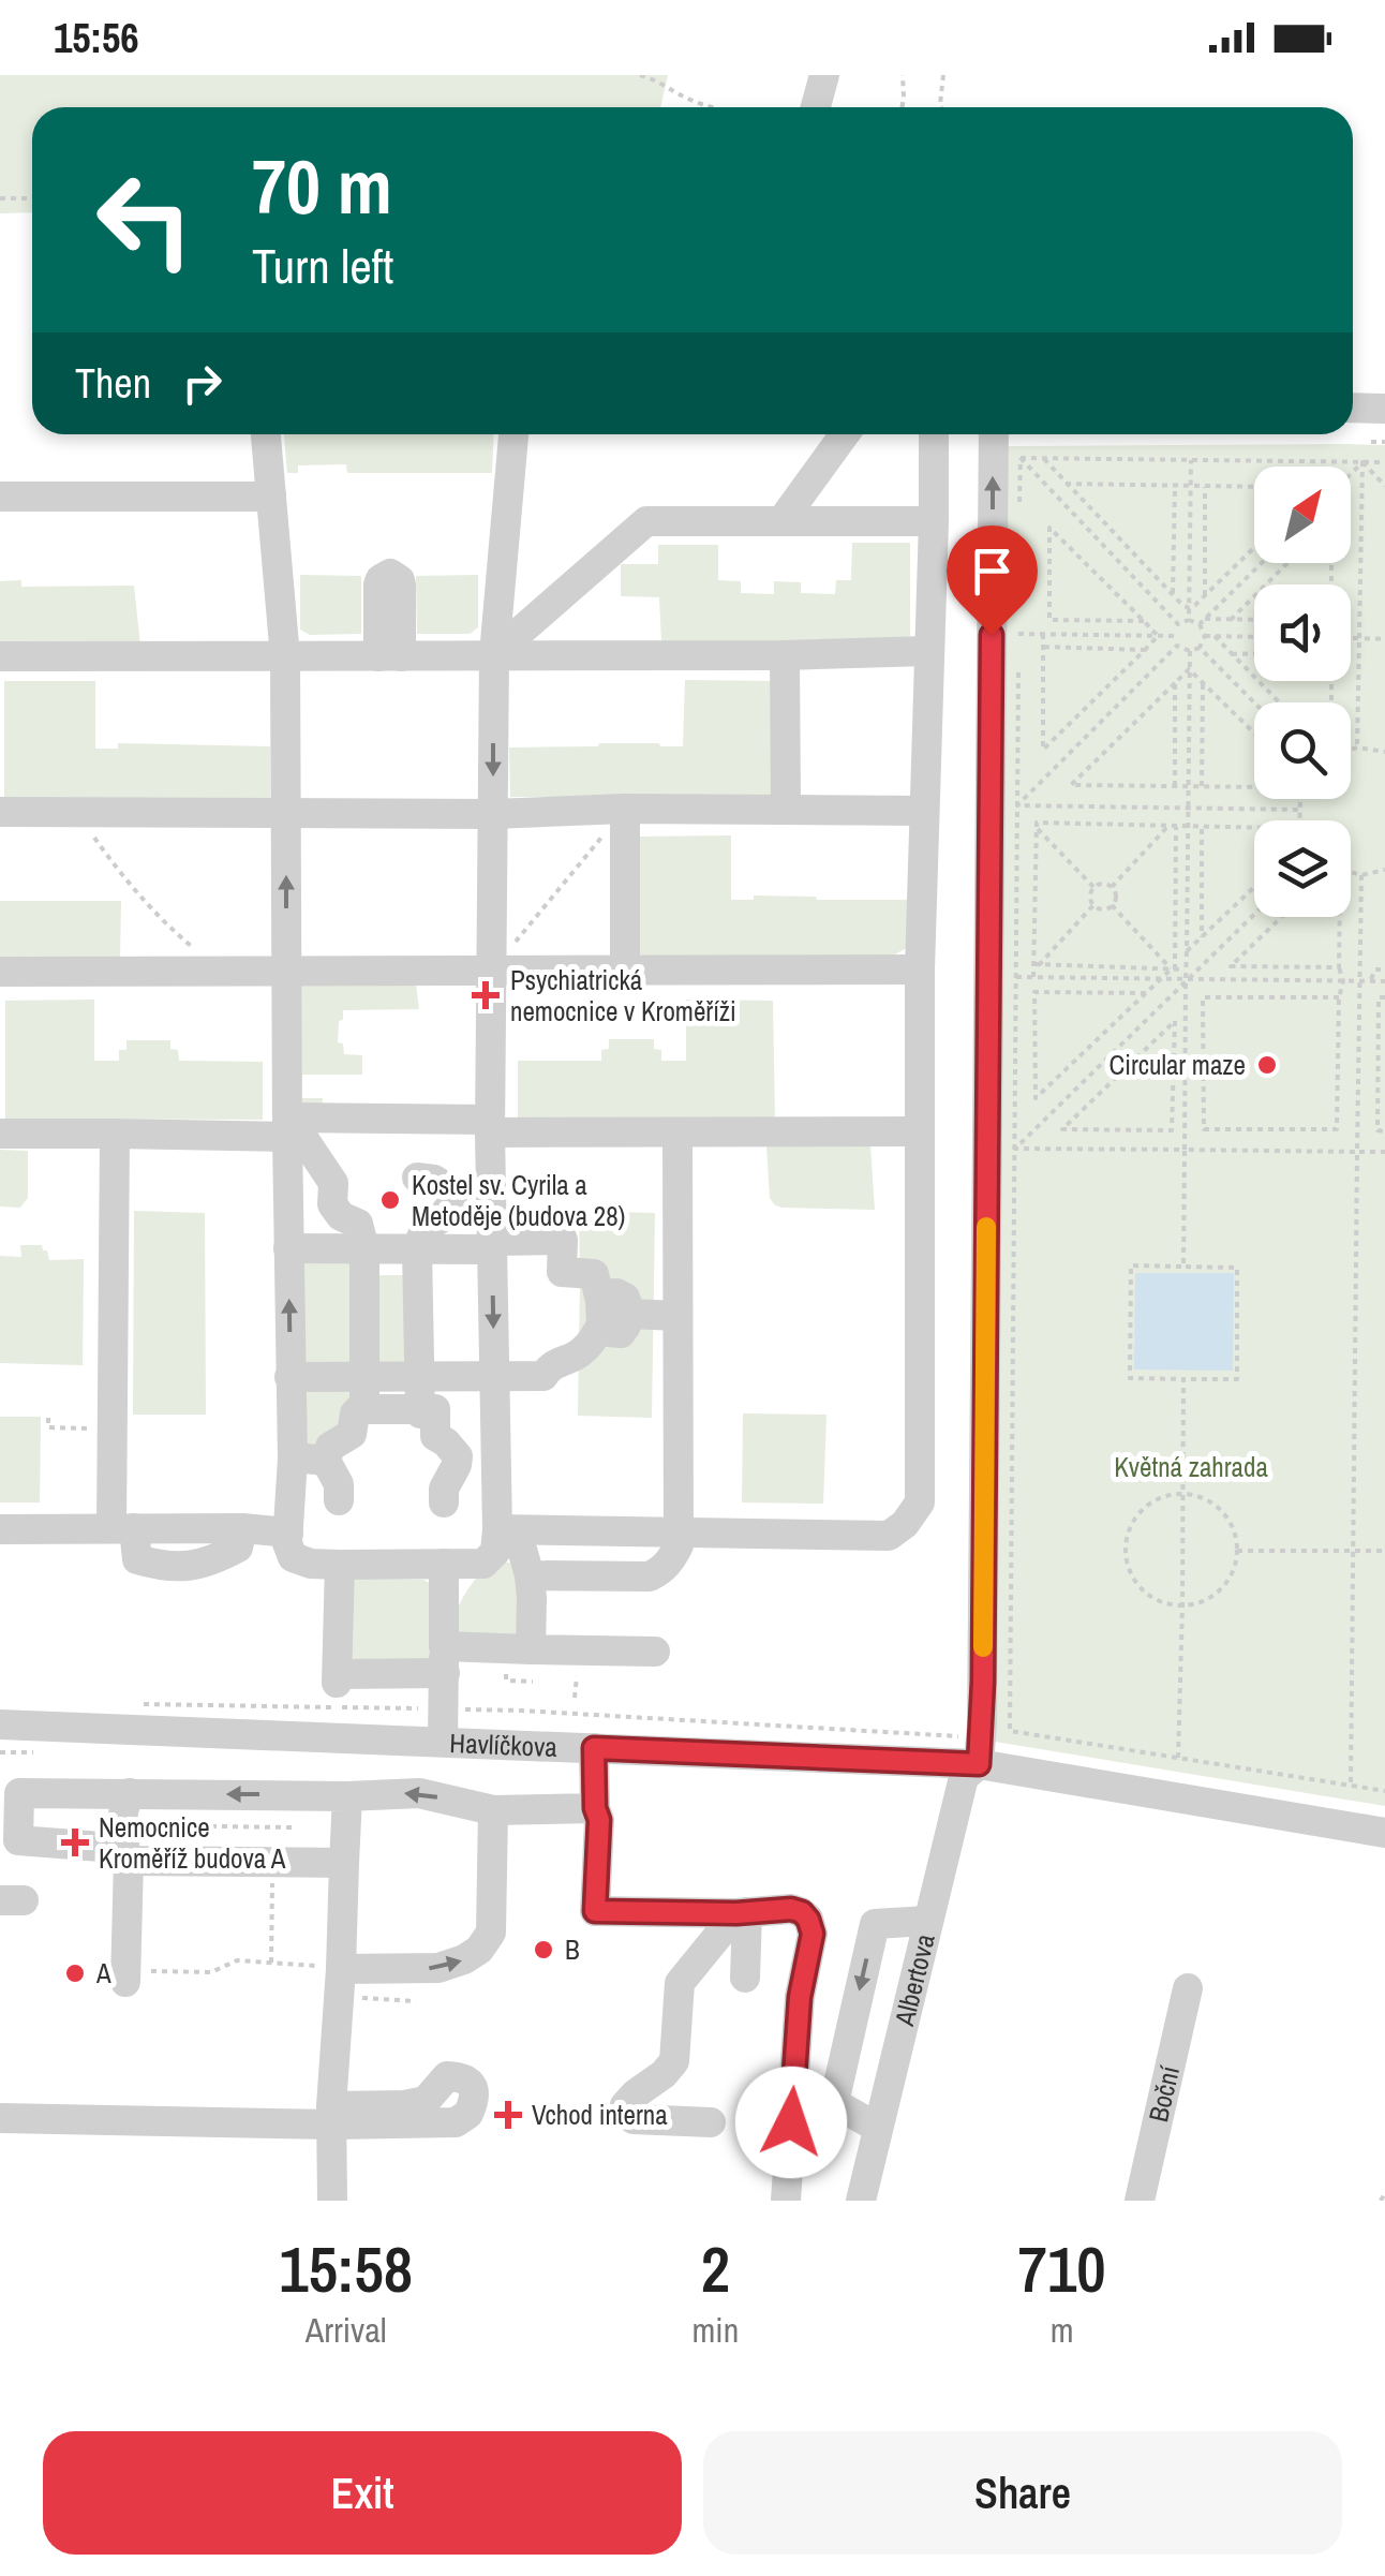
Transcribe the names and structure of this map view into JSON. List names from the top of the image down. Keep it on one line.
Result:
{"streets":{"street":["Havlíčkova","Albertova","Boční"]},"crossings":[["Havlíčkova","Albertova"]],"parks":["Květná zahrada"],"places":{"health":["Psychiatrická nemocnice v Kroměříži","Nemocnice Kroměříž budova A","Vchod interna"],"other":["Circular maze","Kostel sv. Cyrila a Metoděje (budova 28)","B","A"]},"north":"top right","page":{"status":"15:56","turn":["70 m","Turn left"],"then":"Then","eta":["15:58","Arrival","2","min","710","m"],"buttons":["Exit","Share"]}}
